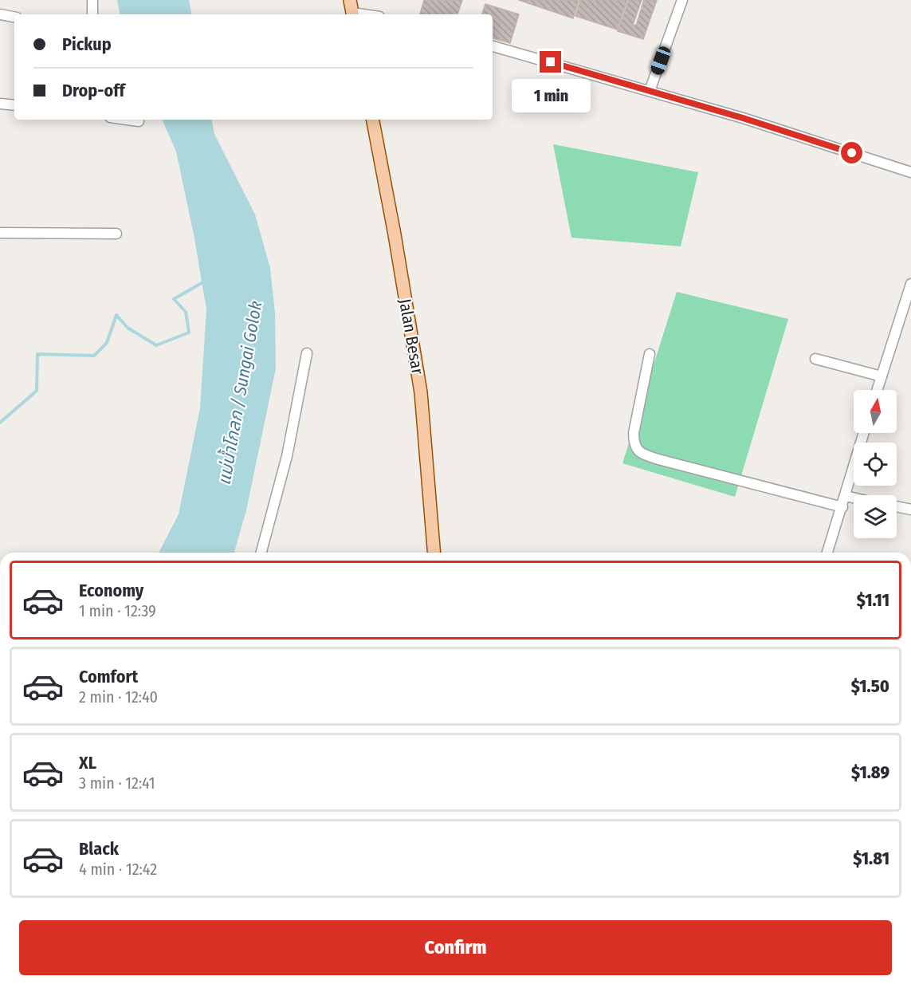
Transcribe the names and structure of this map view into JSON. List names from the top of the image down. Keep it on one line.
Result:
{"streets":{"main road":["Jalan Besar"]},"water":["แม่น้ำโกลก / Sungai Golok"],"north":"top","page":{"banner":["Pickup","Drop-off"],"bubble":"1 min","list":[{"name":"Economy","note":"1 min · 12:39","value":"$1.11"},{"name":"Comfort","note":"2 min · 12:40","value":"$1.50"},{"name":"XL","note":"3 min · 12:41","value":"$1.89"},{"name":"Black","note":"4 min · 12:42","value":"$1.81"}],"buttons":"Confirm"}}
